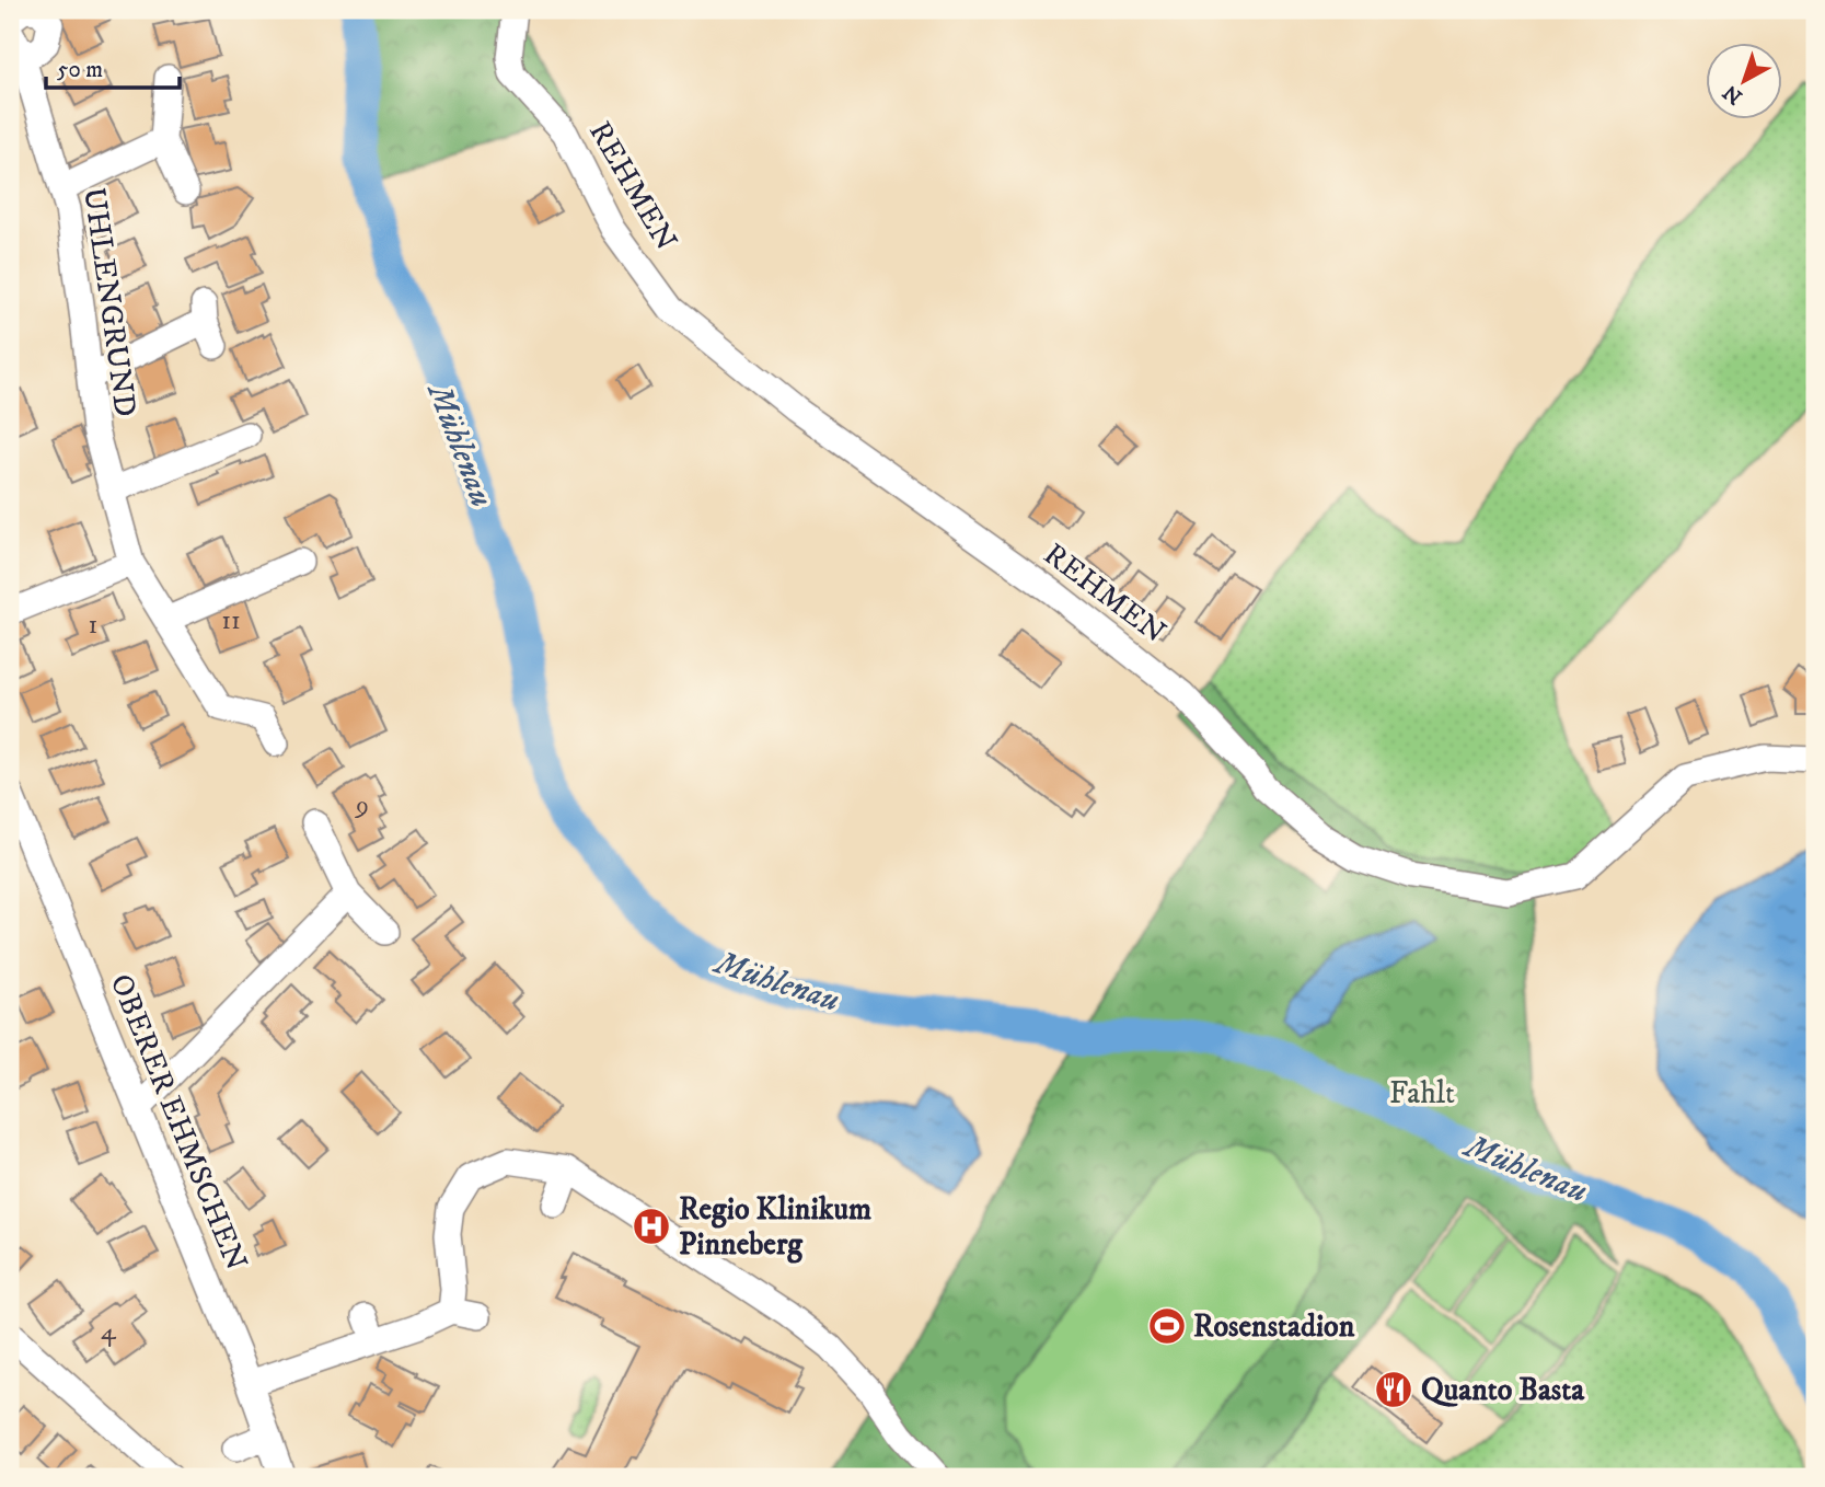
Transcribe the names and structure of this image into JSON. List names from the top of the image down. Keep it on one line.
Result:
{"streets":{"street":["REHMEN","UHLENGRUND","OBERER EHMSCHEN"]},"water":["Mühlenau"],"parks":["Fahlt"],"places":{"hospital":["Regio Klinikum Pinneberg"],"sports":["Rosenstadion"],"restaurant":["Quanto Basta"]},"house_numbers":["11","1","9","4"],"scale_bar":"50 m","north":"bottom left"}
